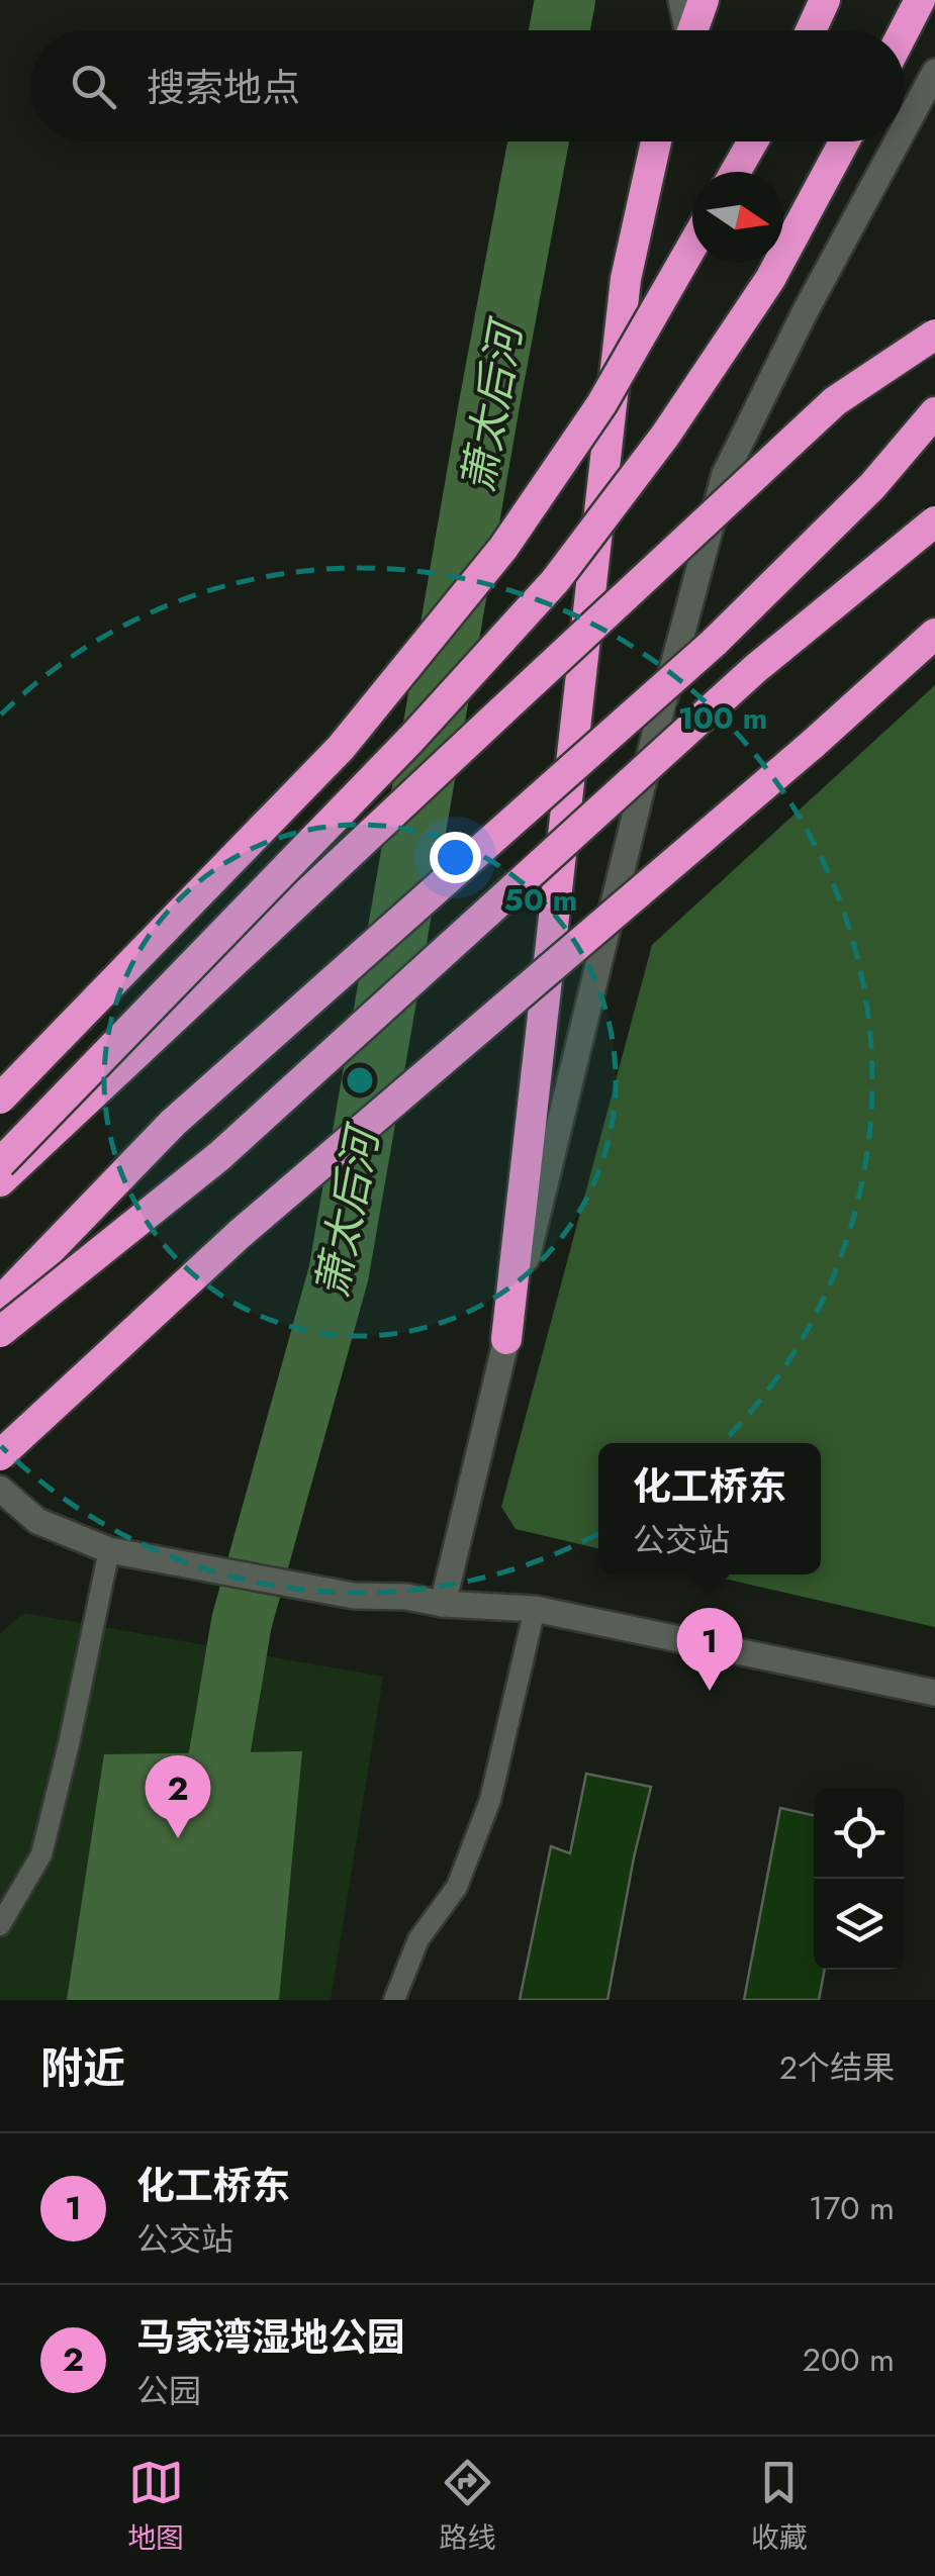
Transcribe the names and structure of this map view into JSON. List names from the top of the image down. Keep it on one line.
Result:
{"water":["萧太后河"],"north":"right","page":{"search":"搜索地点","popup":["化工桥东","公交站"],"pins":["1","2"],"heading":["附近","2个结果"],"list":[{"mark":"1","name":"化工桥东","note":"公交站","value":"170 m"},{"mark":"2","name":"马家湾湿地公园","note":"公园","value":"200 m"}],"nav":["地图","路线","收藏"]},"rings":["100 m","50 m"]}
